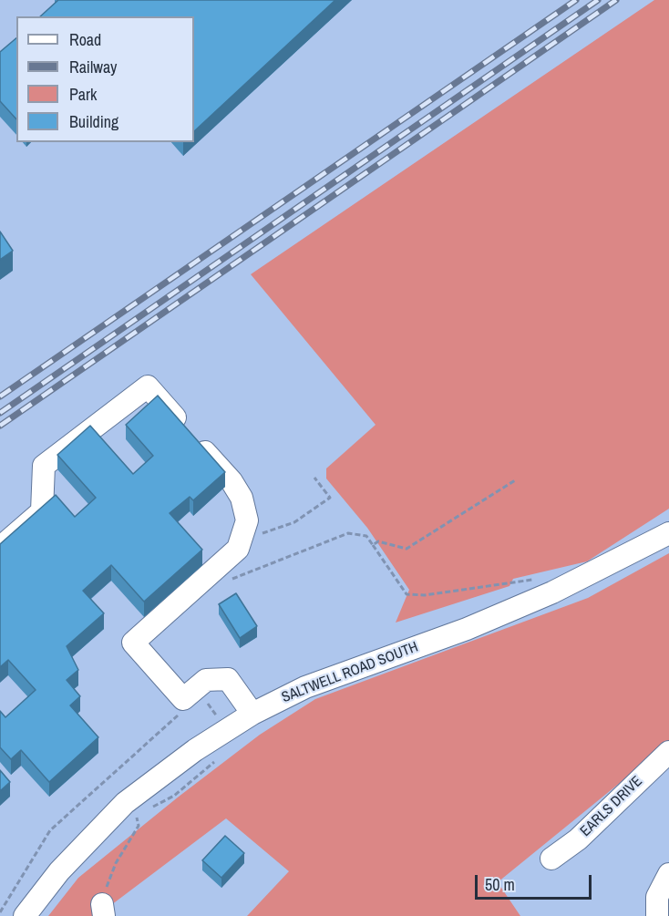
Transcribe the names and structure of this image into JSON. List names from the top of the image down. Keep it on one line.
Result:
{"streets":{"street":["SALTWELL ROAD SOUTH","EARLS DRIVE"]},"legend":["Road","Railway","Park","Building"],"scale_bar":"50 m"}
